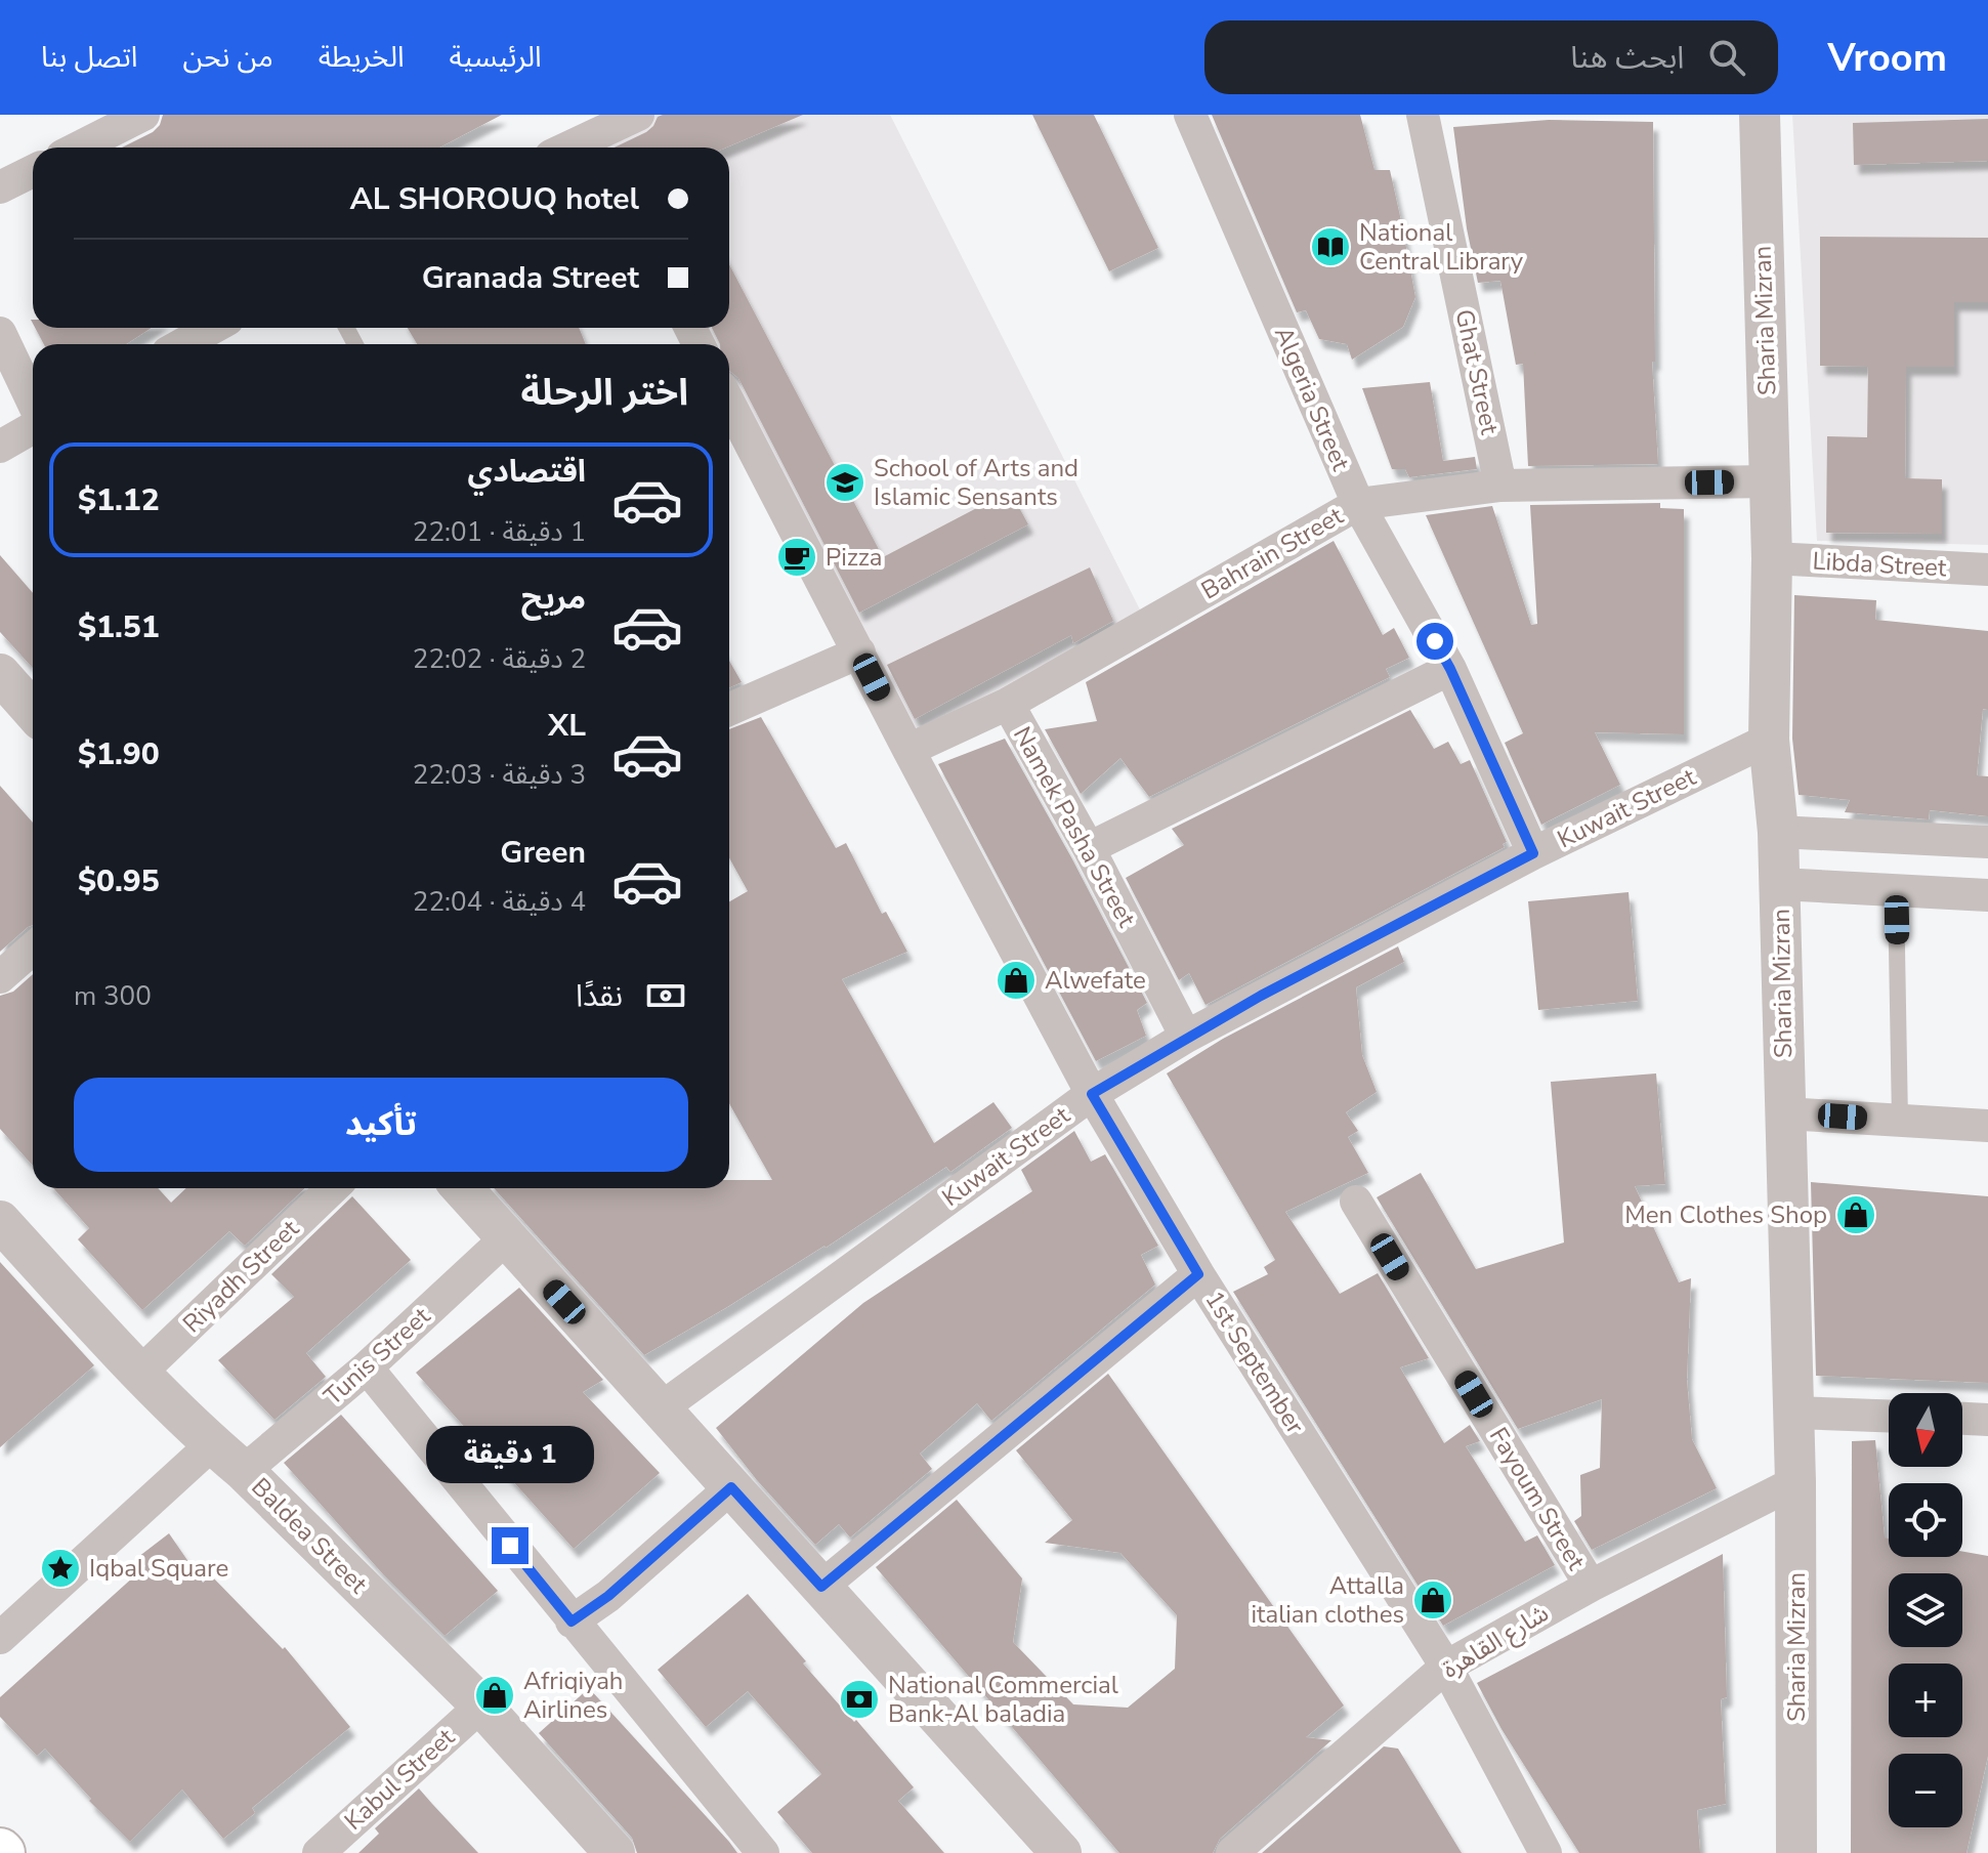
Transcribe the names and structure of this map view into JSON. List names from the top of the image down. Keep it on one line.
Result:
{"streets":{"street":["Sharia Mizran","Ghat Street","Algeria Street","Bahrain Street","Libda Street","Kuwait Street","Namek Pasha Street","Riyadh Street","Tunis Street","1st September","Fayoum Street","Baldea Street","شارع القاهرة","Kabul Street"]},"crossings":[["Sharia Mizran","Bahrain Street"],["Sharia Mizran","Libda Street"],["Sharia Mizran","Kuwait Street"],["Sharia Mizran","شارع القاهرة"],["Ghat Street","Bahrain Street"],["Algeria Street","Bahrain Street"],["Algeria Street","Kuwait Street"],["Bahrain Street","Namek Pasha Street"],["Bahrain Street","1st September"],["Kuwait Street","Namek Pasha Street"],["Kuwait Street","1st September"],["Riyadh Street","Baldea Street"],["Tunis Street","Baldea Street"],["1st September","شارع القاهرة"],["Fayoum Street","شارع القاهرة"],["Baldea Street","Kabul Street"]],"places":{"library":["National Central Library"],"school or university":["School of Arts and Islamic Sensants"],"cafe":["Pizza"],"shop":["Alwefate","Men Clothes Shop","Attalla italian clothes","Afriqiyah Airlines"],"place":["Iqbal Square"],"bank":["National Commercial Bank-Al baladia"]},"north":"bottom","page":{"header":"Vroom","search":"ابحث هنا","nav":["الرئيسية","الخريطة","من نحن","اتصل بنا"],"banner":["AL SHOROUQ hotel","Granada Street"],"heading":"اختر الرحلة","list":[{"name":"اقتصادي","note":"1 دقيقة · 22:01","value":"$1.12"},{"name":"مريح","note":"2 دقيقة · 22:02","value":"$1.51"},{"name":"XL","note":"3 دقيقة · 22:03","value":"$1.90"},{"name":"Green","note":"4 دقيقة · 22:04","value":"$0.95"}],"pay":["نقدًا","300 m"],"buttons":"تأكيد","map_buttons":["+","−"],"bubble":"1 دقيقة"}}
